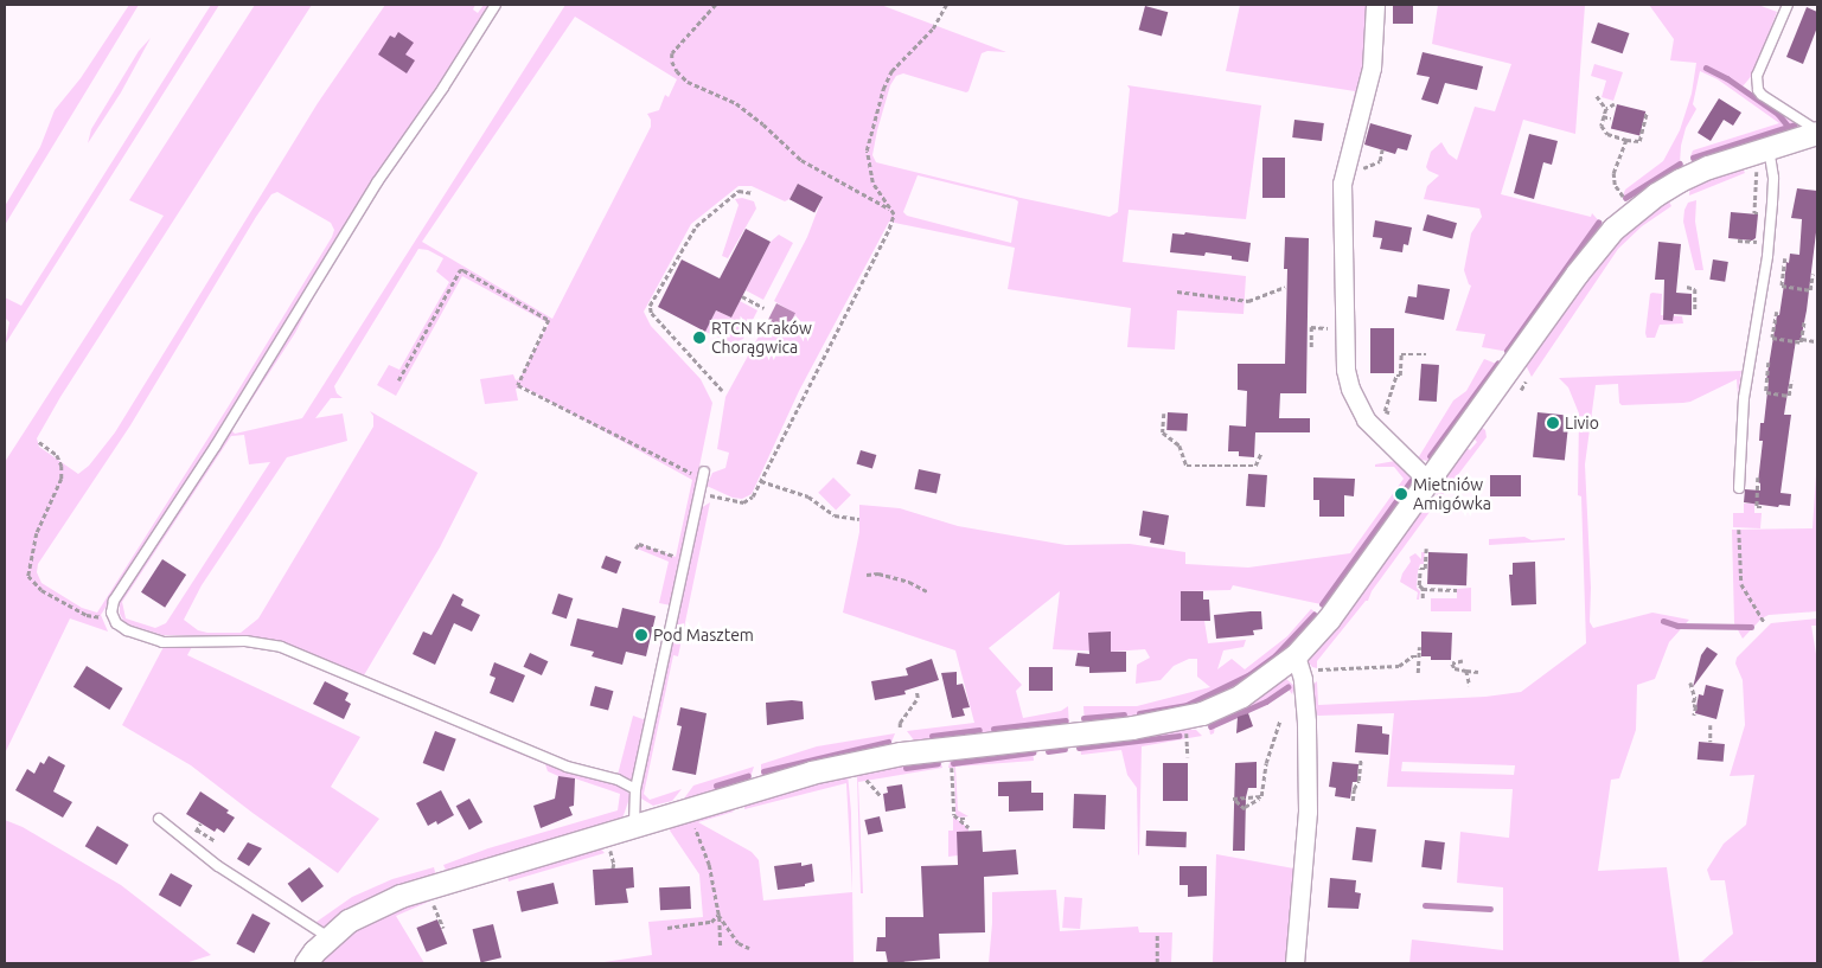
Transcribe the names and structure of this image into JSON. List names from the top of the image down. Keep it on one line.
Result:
{"places":["RTCN Kraków Chorągwica","Livio","Mietniów Amigówka","Pod Masztem"]}
